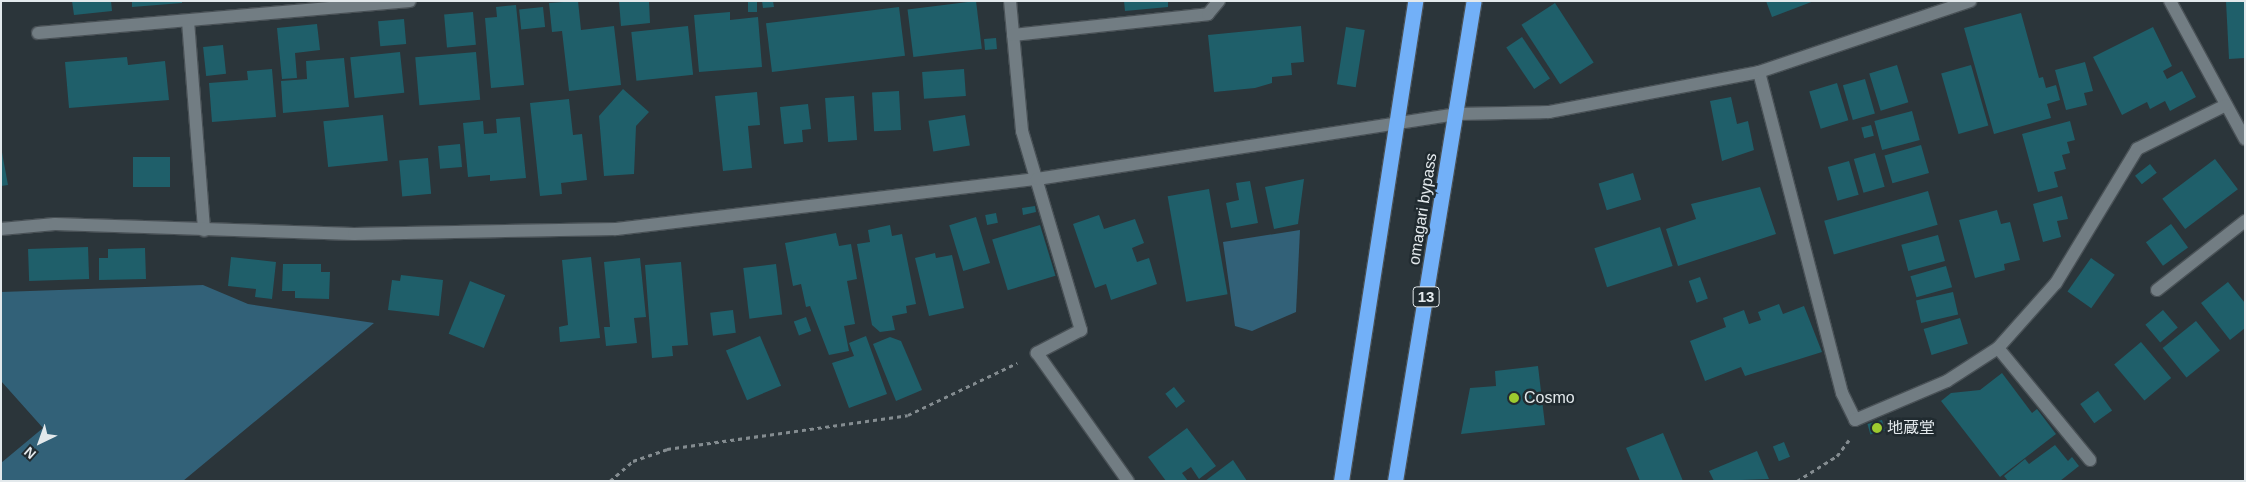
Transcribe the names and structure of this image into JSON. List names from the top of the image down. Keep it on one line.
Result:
{"streets":{"highway":["omagari bypass","13"]},"places":["Cosmo","地蔵堂"],"north":"bottom left"}
